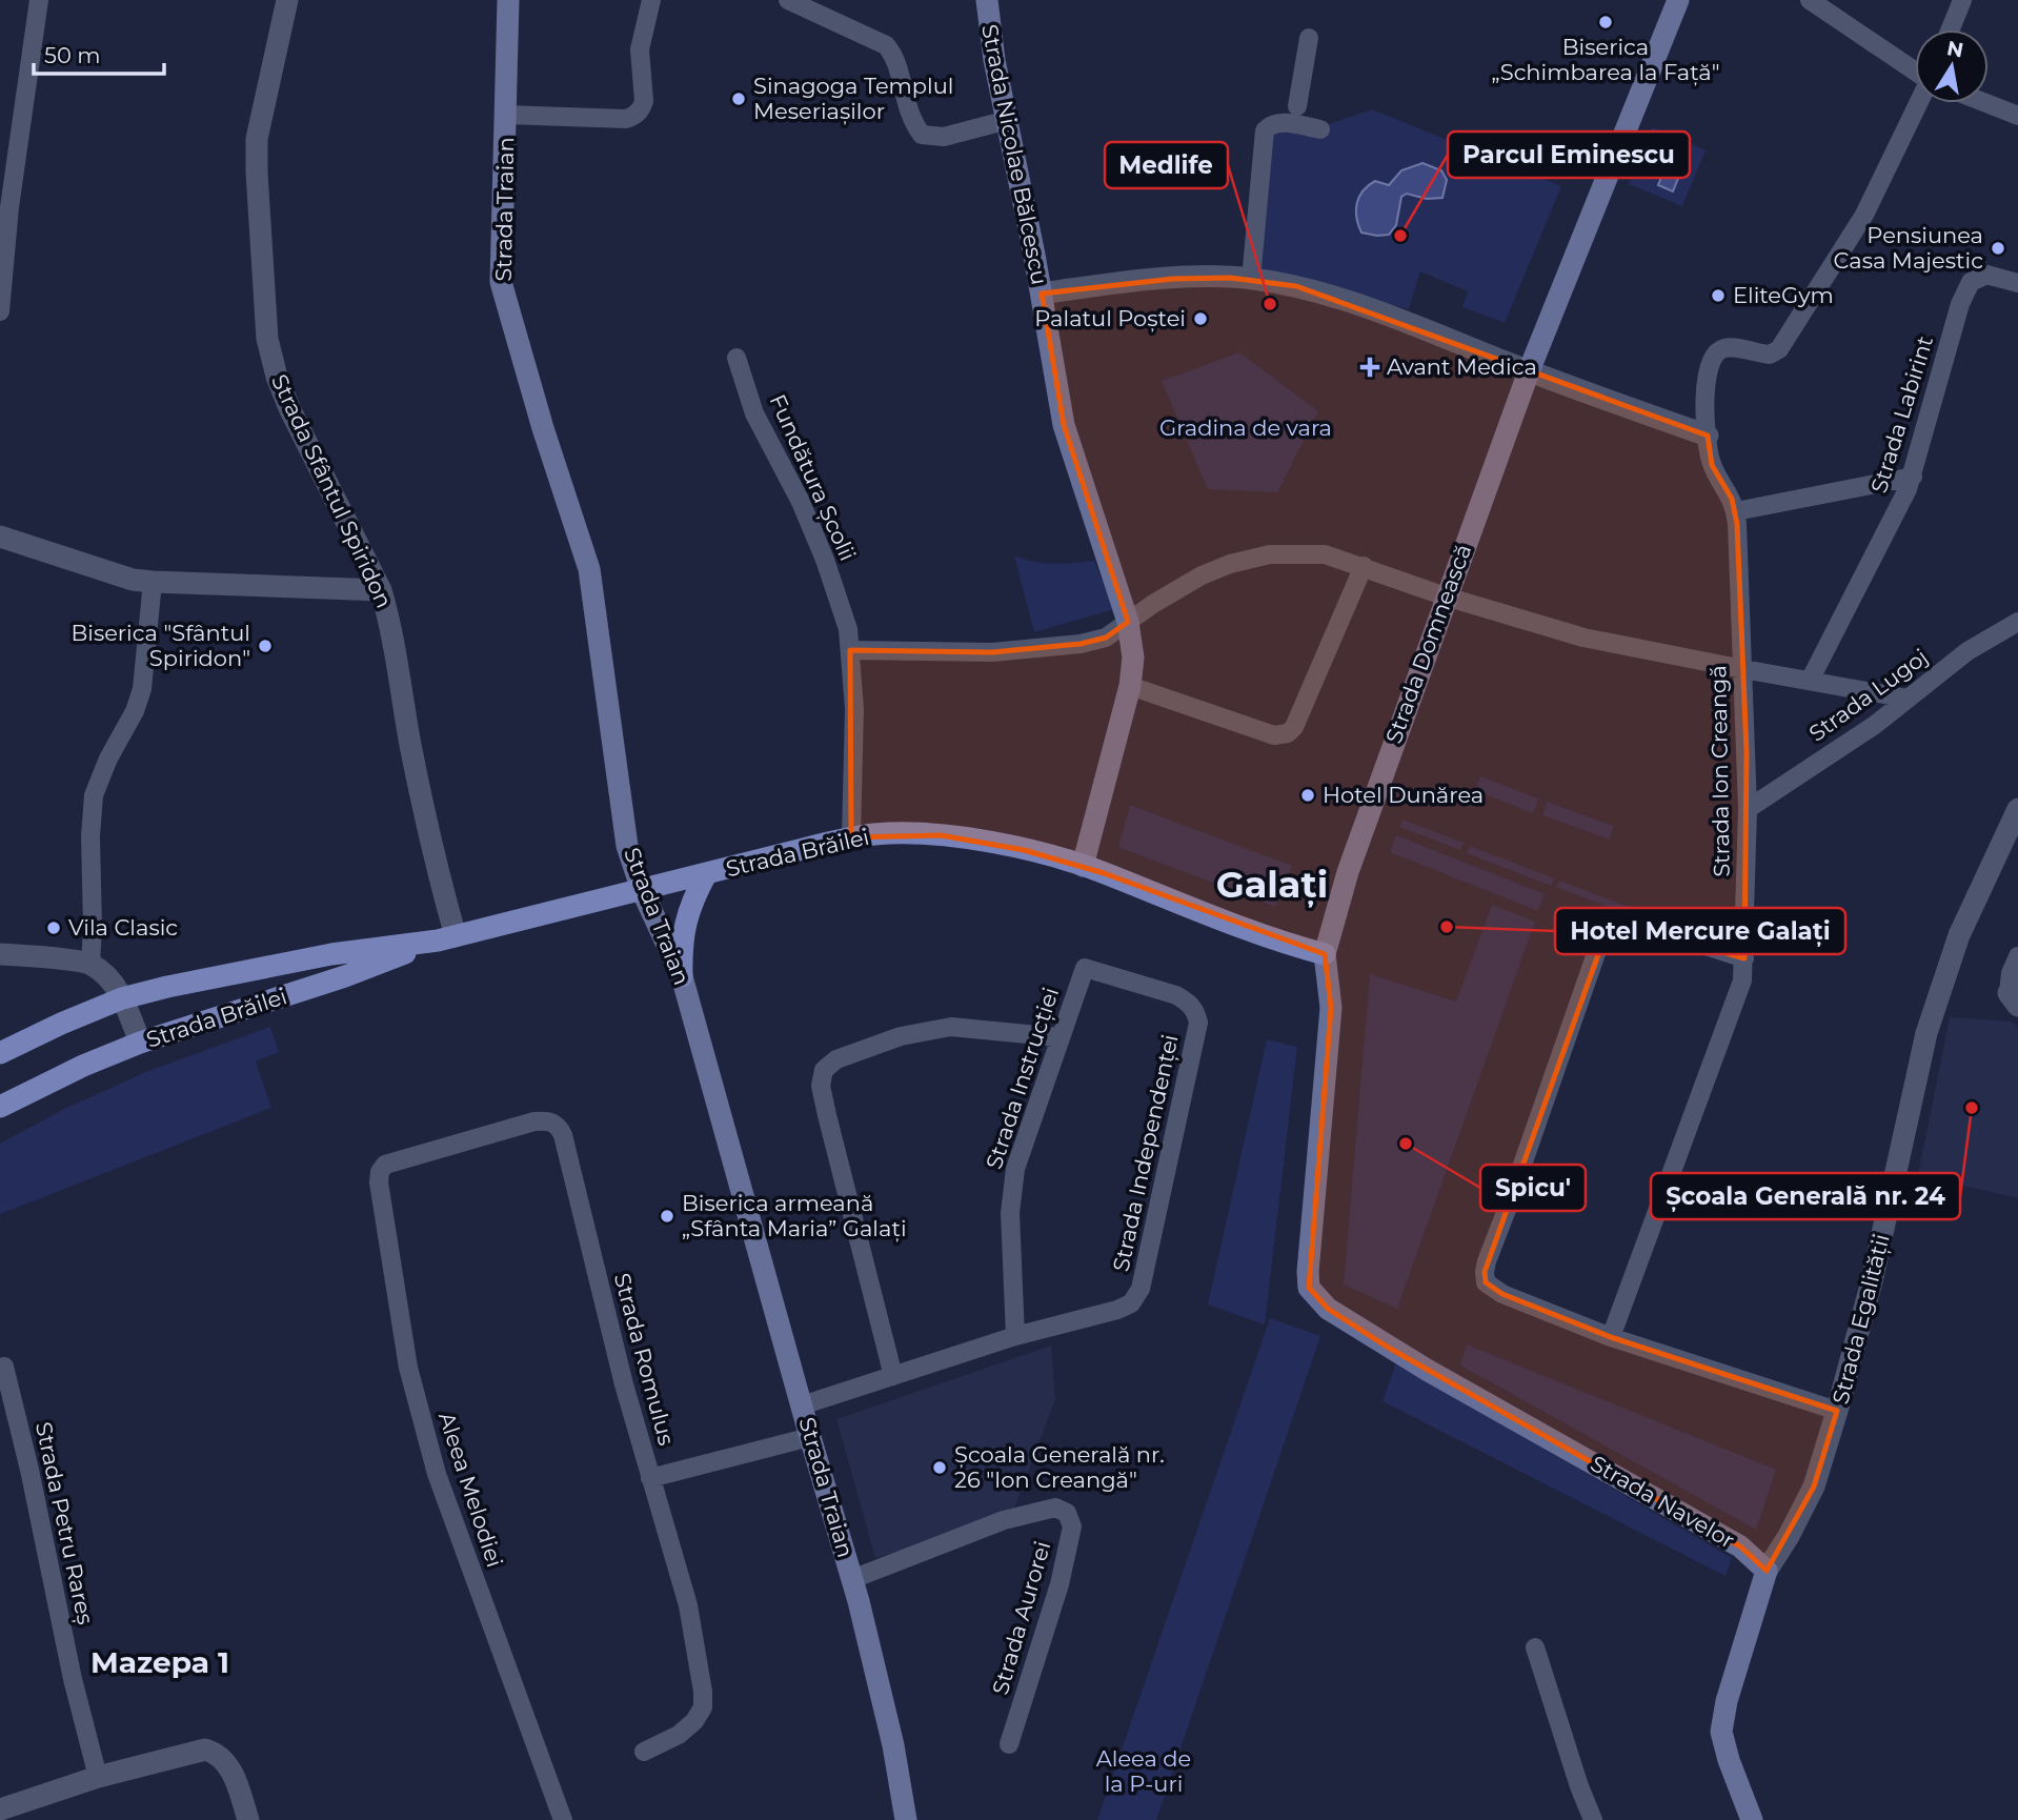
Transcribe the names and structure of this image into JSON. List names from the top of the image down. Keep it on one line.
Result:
{"streets":{"main road":["Strada Nicolae Bălcescu","Strada Traian","Strada Domnească","Strada Brăilei","Strada Navelor"],"street":["Strada Labirint","Fundătura Școlii","Strada Sfântul Spiridon","Strada Lugoj","Strada Ion Creangă","Strada Instrucției","Strada Independenței","Strada Egalității","Strada Romulus","Aleea Melodiei","Strada Petru Rareș","Strada Aurorei"]},"crossings":[["Strada Nicolae Bălcescu","Strada Brăilei"],["Strada Traian","Strada Brăilei"],["Strada Traian","Strada Independenței"],["Strada Traian","Strada Aurorei"],["Fundătura Școlii","Strada Brăilei"],["Strada Sfântul Spiridon","Strada Brăilei"],["Strada Domnească","Strada Brăilei"],["Strada Domnească","Strada Navelor"],["Strada Lugoj","Strada Ion Creangă"],["Strada Instrucției","Strada Independenței"],["Strada Egalității","Strada Navelor"],["Strada Romulus","Aleea Melodiei"]],"districts":["Galați","Mazepa 1"],"parks":["Gradina de vara","Aleea de la P-uri"],"places":{"other":["Biserica „Schimbarea la Față\"","Sinagoga Templul Meseriașilor","Parcul Eminescu","Pensiunea Casa Majestic","EliteGym","Medlife","Palatul Poștei","Biserica \"Sfântul Spiridon\"","Hotel Dunărea","Hotel Mercure Galați","Vila Clasic","Școala Generală nr. 24","Spicu'","Biserica armeană „Sfânta Maria” Galați","Școala Generală nr. 26 \"Ion Creangă\""],"health":["Avant Medica"]},"scale_bar":"50 m","north":"top"}
